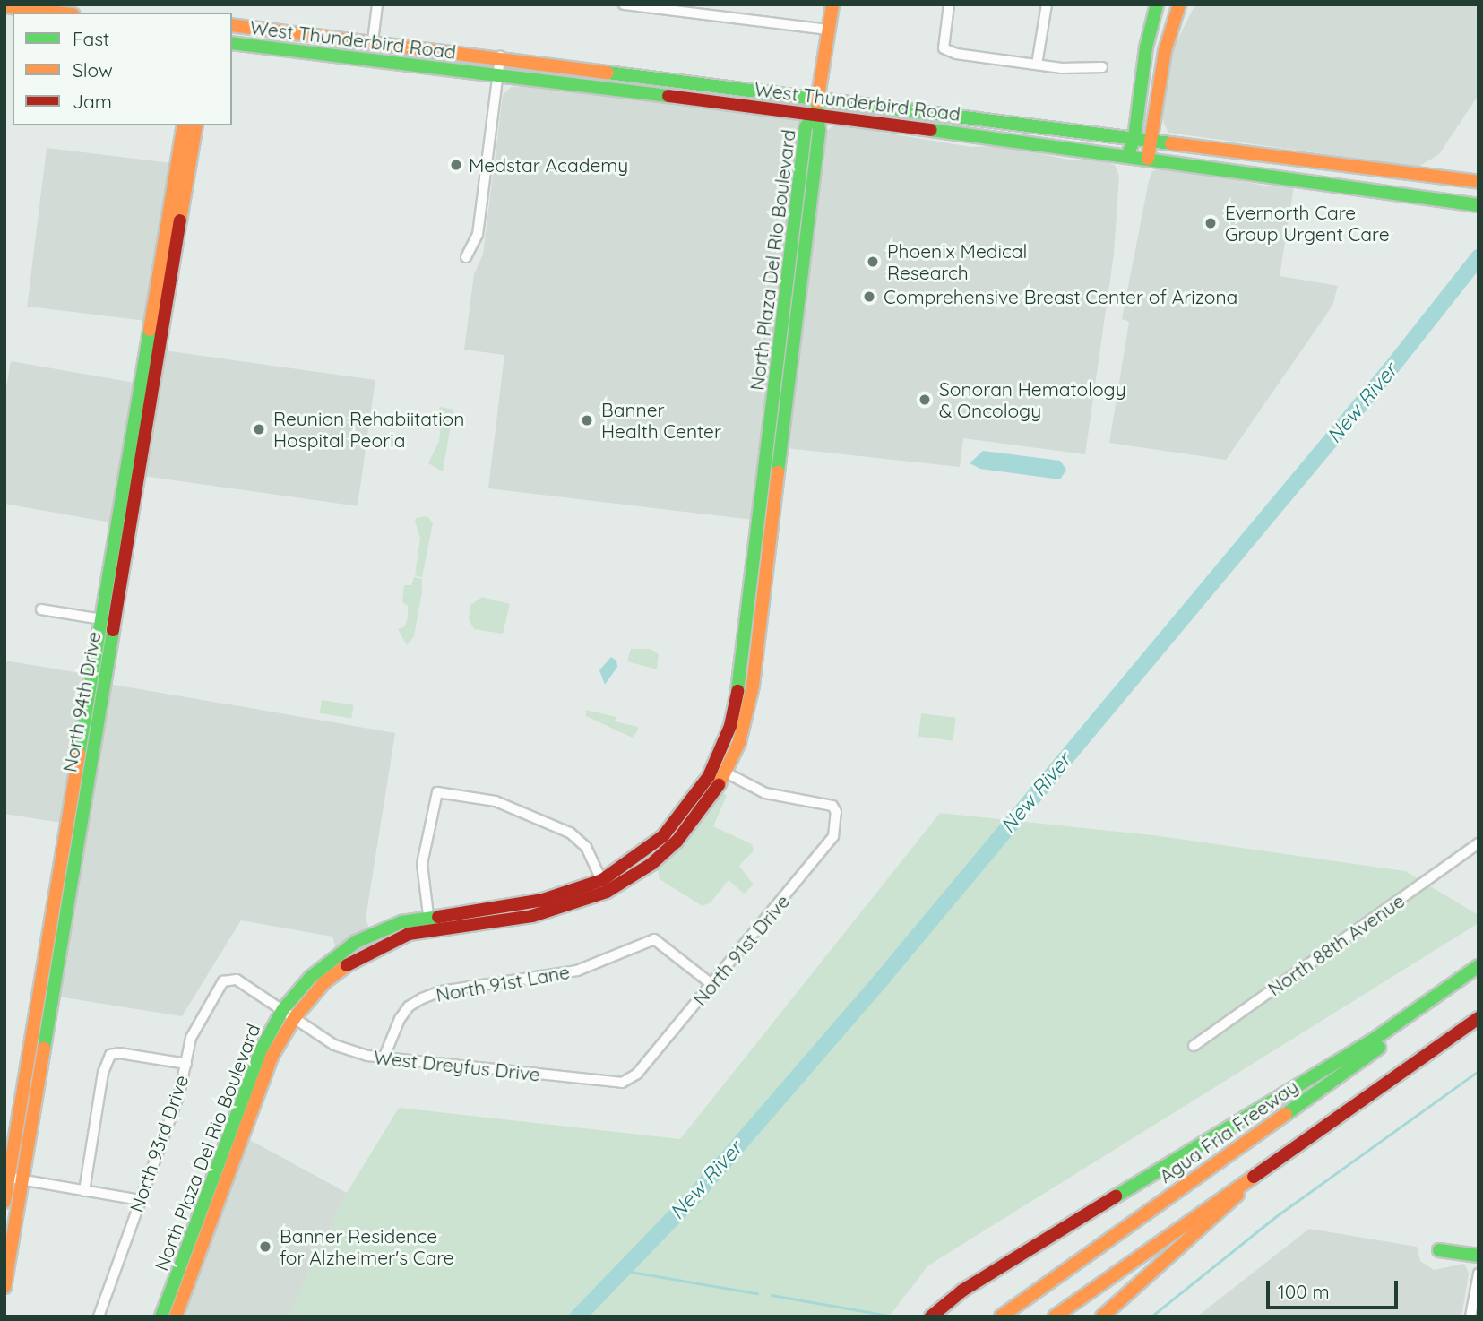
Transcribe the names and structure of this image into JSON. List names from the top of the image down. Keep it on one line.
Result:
{"streets":{"main road":["West Thunderbird Road","North Plaza Del Rio Boulevard","North 94th Drive","Agua Fria Freeway"],"street":["North 88th Avenue","North 91st Drive","North 91st Lane","West Dreyfus Drive","North 93rd Drive"]},"crossings":[["West Thunderbird Road","North Plaza Del Rio Boulevard"],["North Plaza Del Rio Boulevard","North 91st Drive"],["North Plaza Del Rio Boulevard","West Dreyfus Drive"],["North 91st Drive","North 91st Lane"],["North 91st Drive","West Dreyfus Drive"],["North 91st Lane","West Dreyfus Drive"],["West Dreyfus Drive","North 93rd Drive"]],"water":["New River"],"places":["Medstar Academy","Evernorth Care Group Urgent Care","Phoenix Medical Research","Comprehensive Breast Center of Arizona","Sonoran Hematology & Oncology","Banner Health Center","Reunion Rehabiitation Hospital Peoria","Banner Residence for Alzheimer's Care"],"legend":["Fast","Slow","Jam"],"scale_bar":"100 m"}
